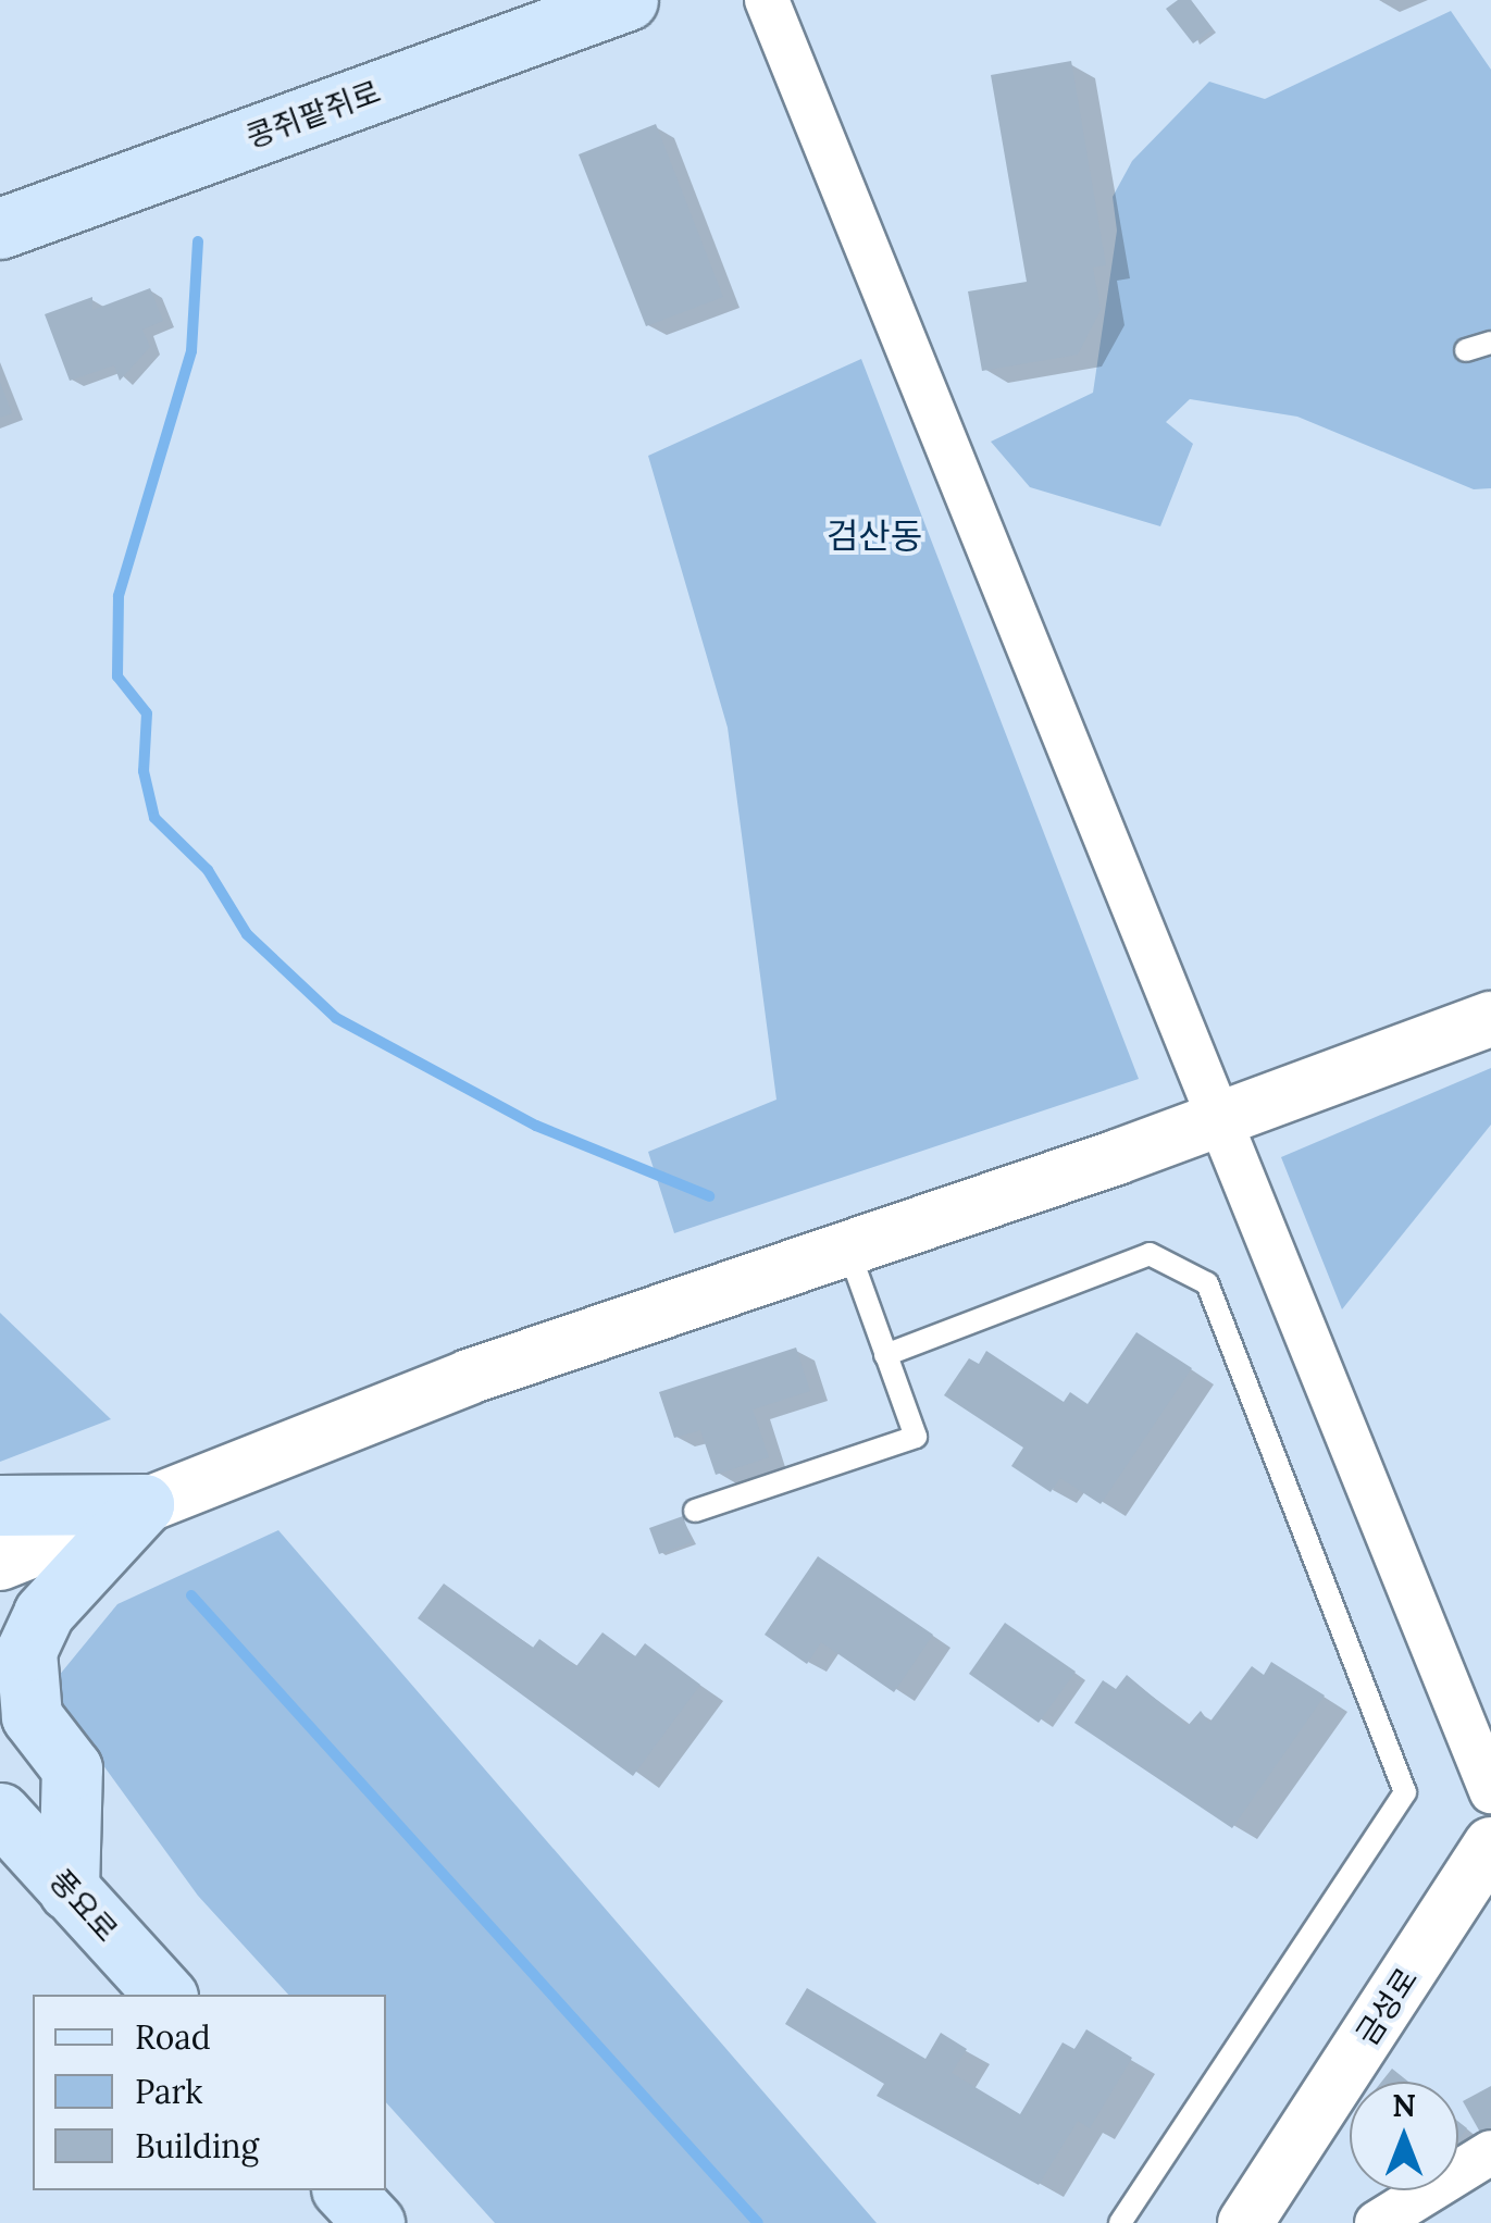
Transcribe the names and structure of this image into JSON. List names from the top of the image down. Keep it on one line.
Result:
{"streets":{"main road":["콩쥐팥쥐로","풍요로"],"street":["금성로"]},"districts":["검산동"],"legend":["Road","Park","Building"],"north":"top"}
